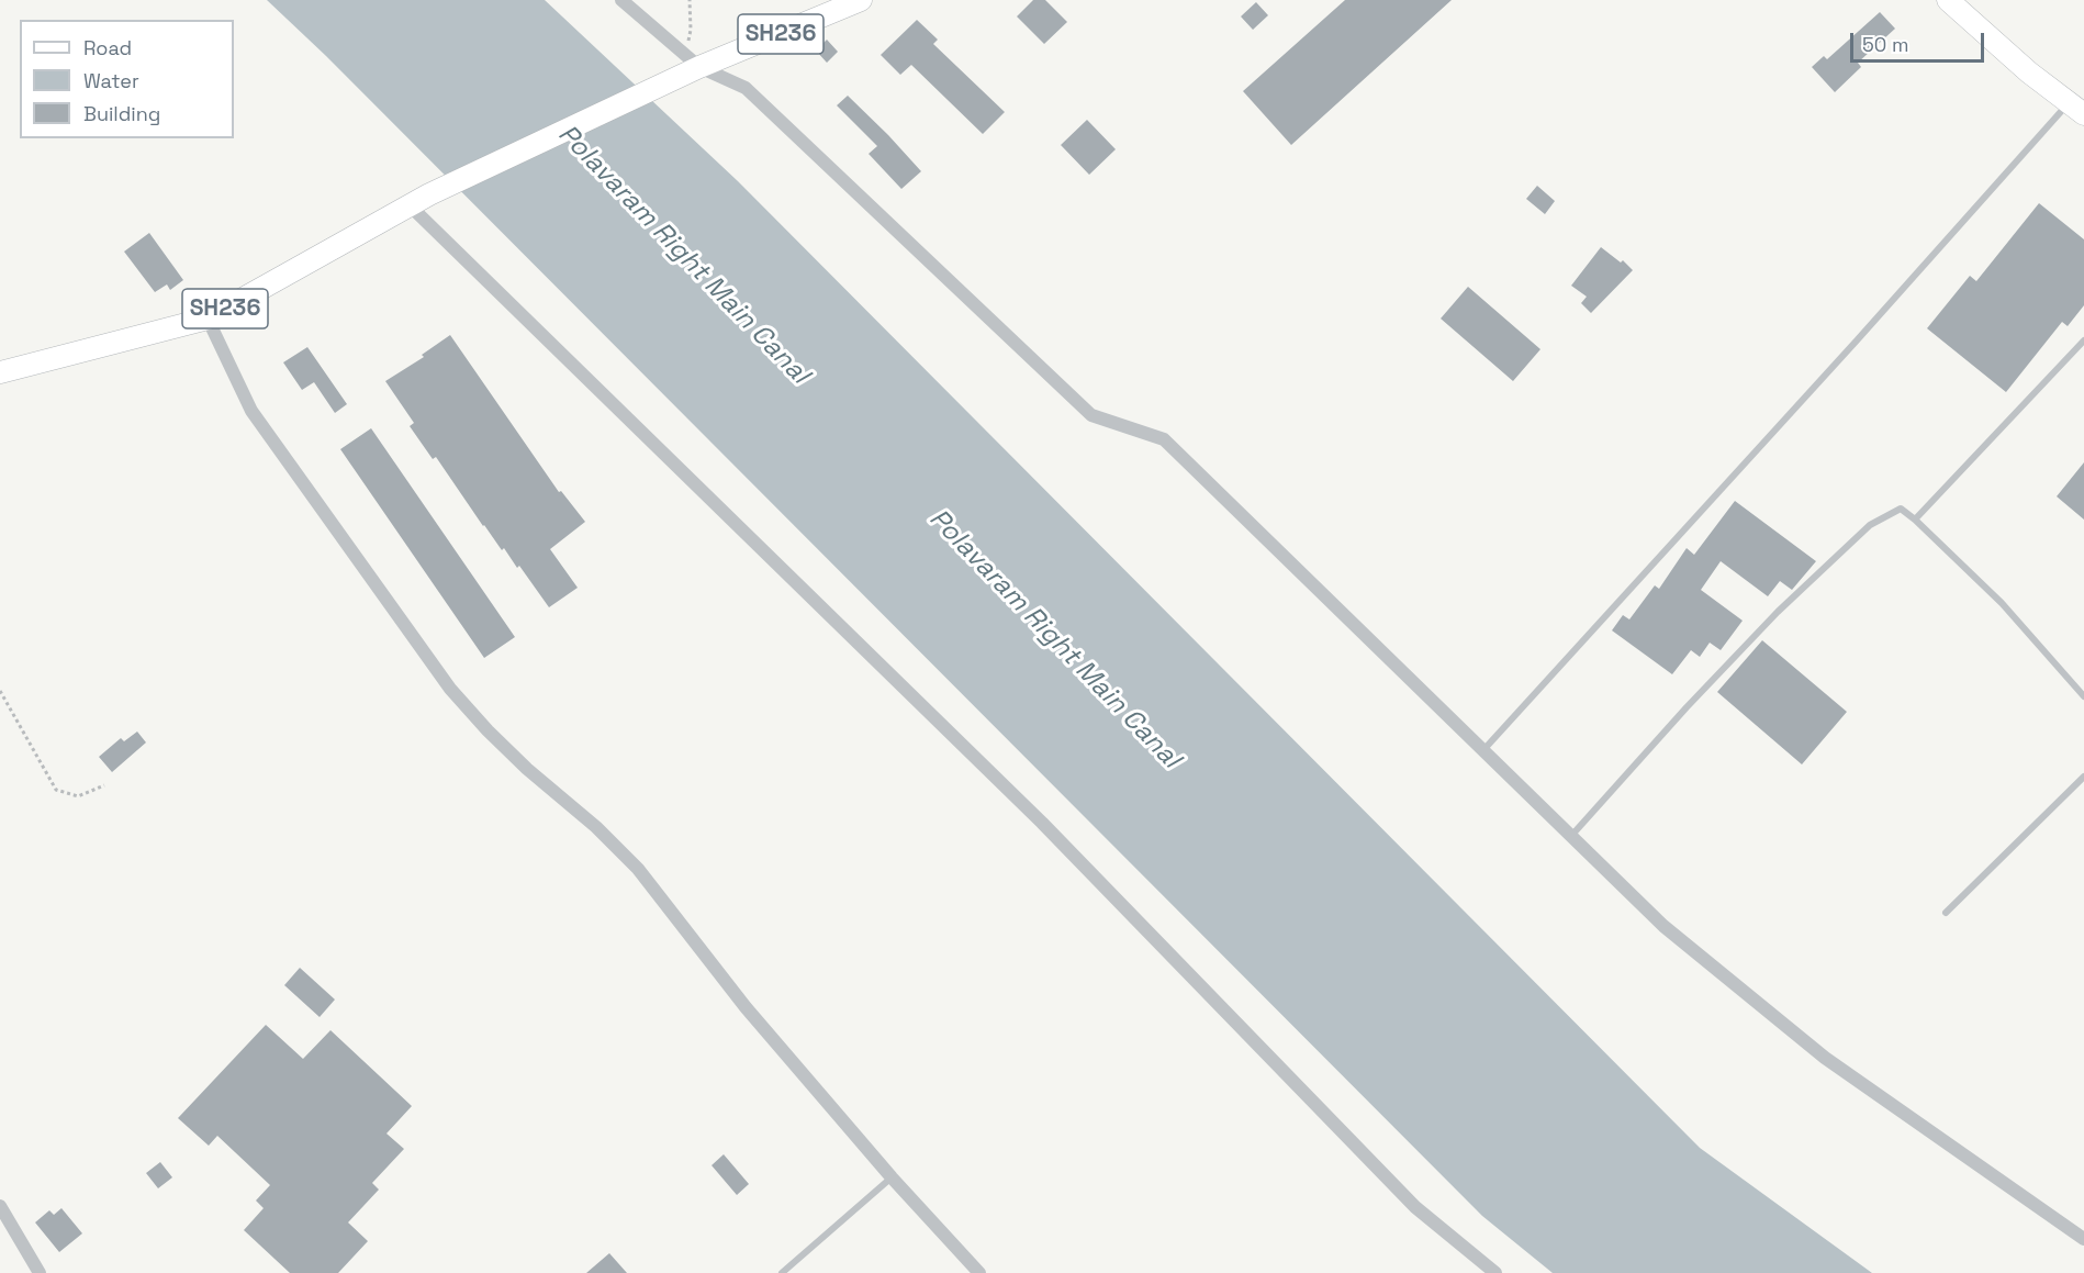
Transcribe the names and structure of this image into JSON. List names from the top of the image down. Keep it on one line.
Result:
{"streets":{"main road":["SH236"]},"water":["Polavaram Right Main Canal"],"legend":["Road","Water","Building"],"scale_bar":"50 m"}
